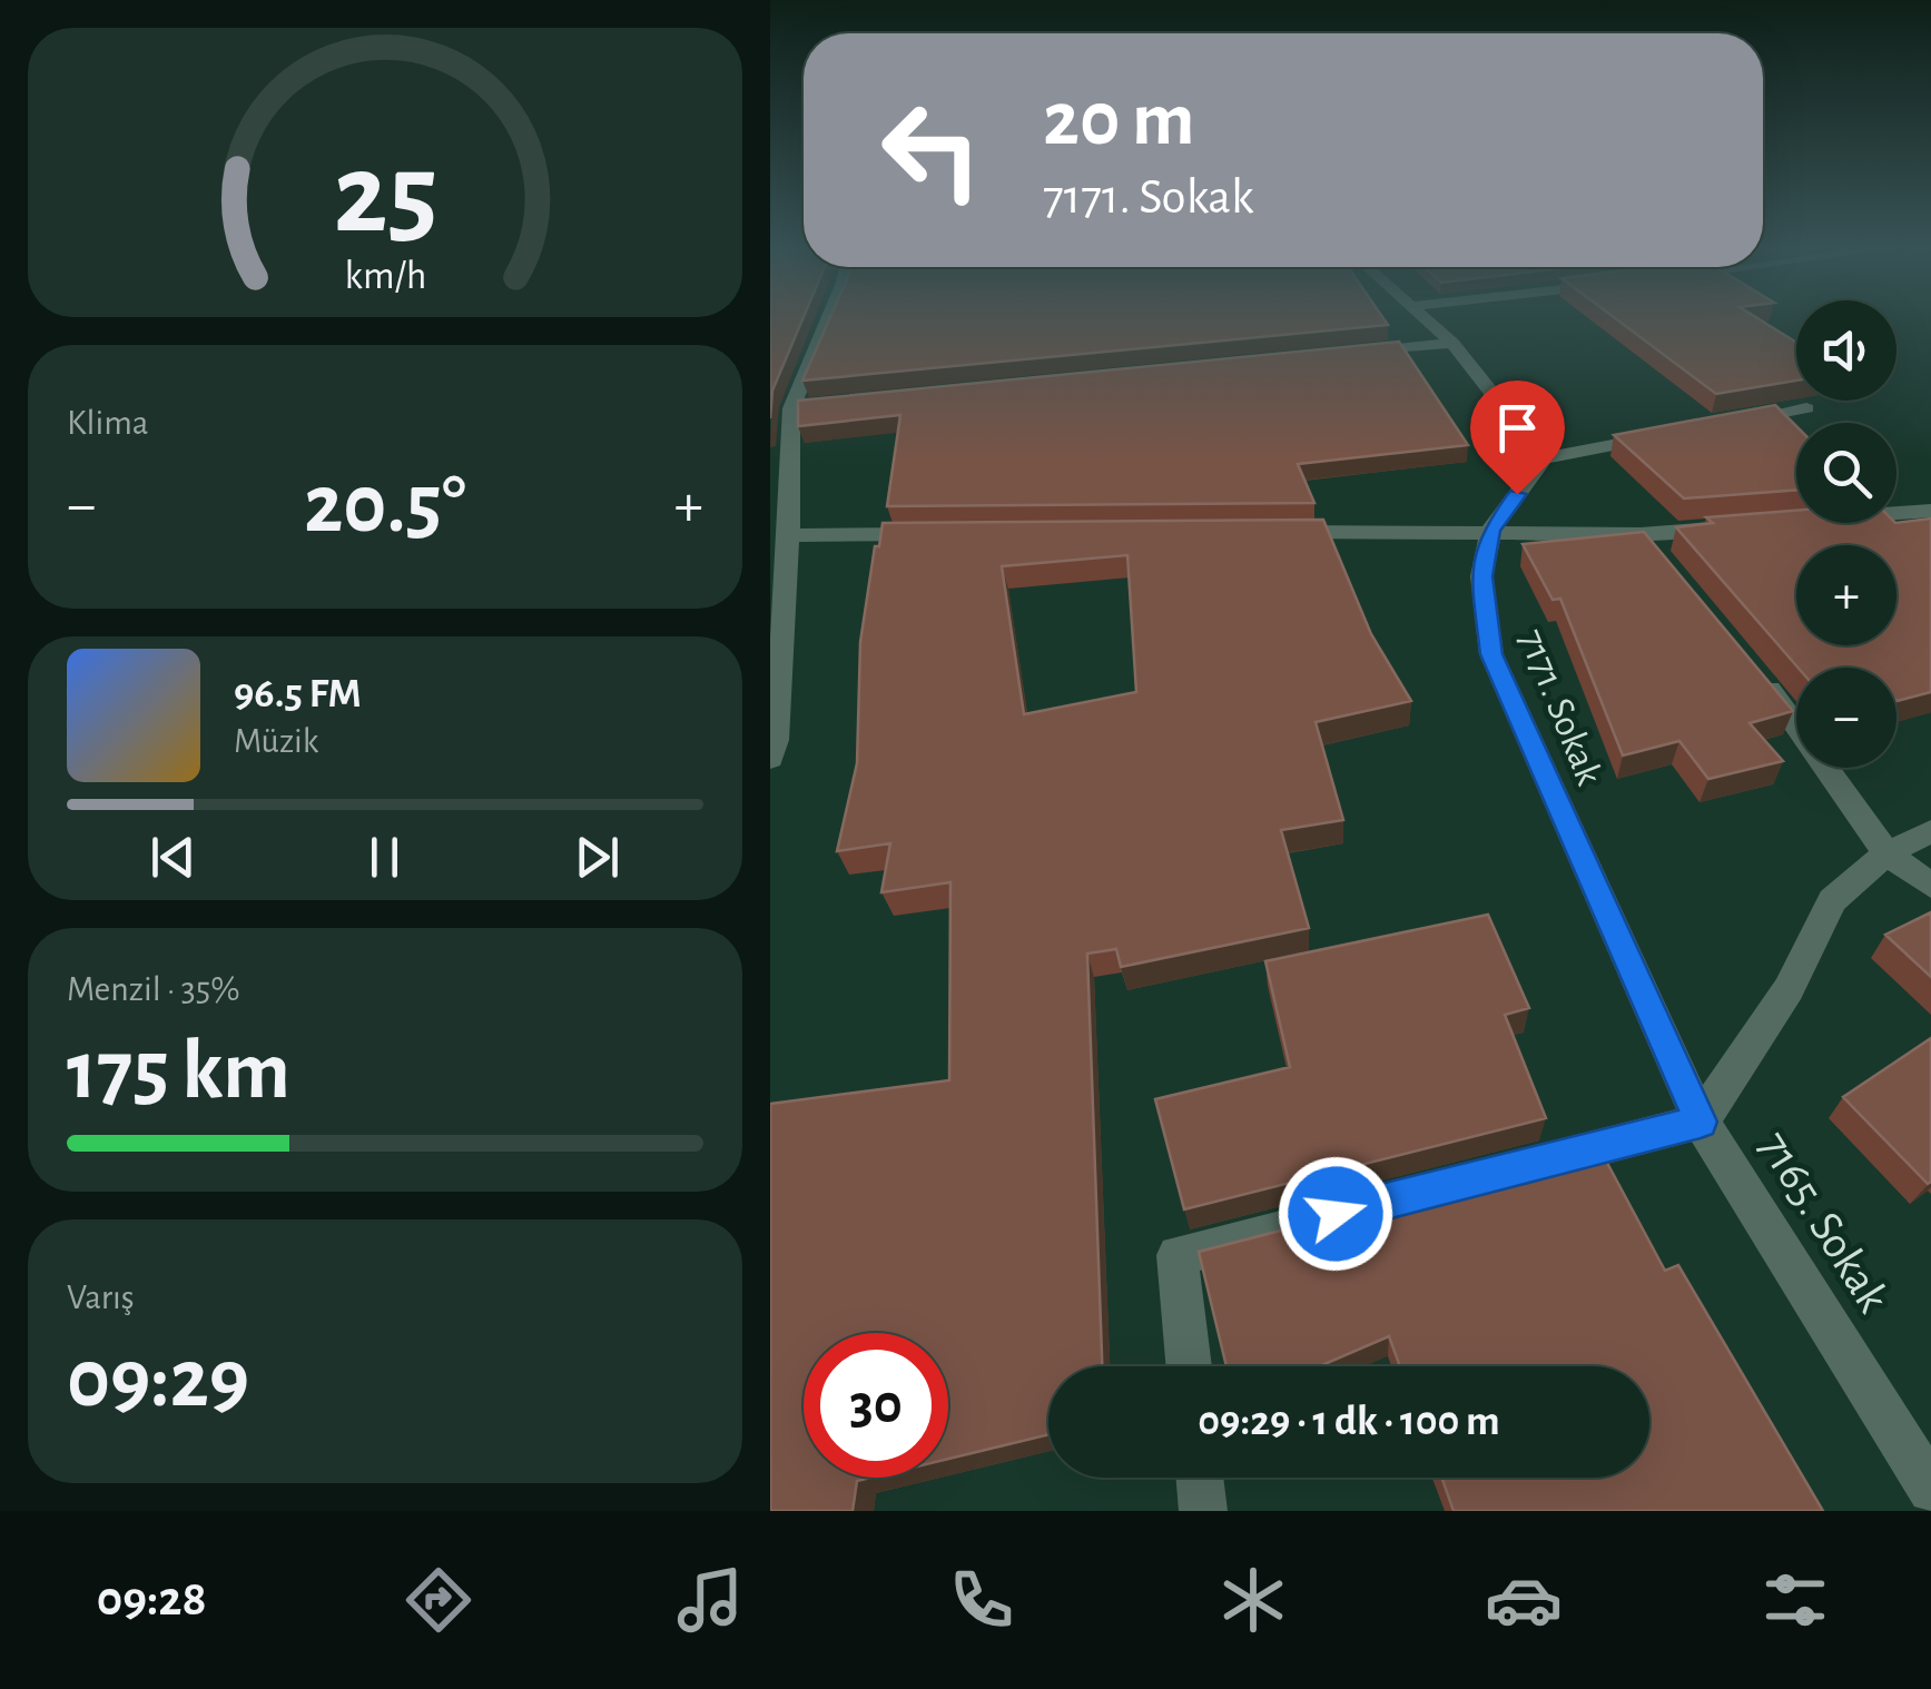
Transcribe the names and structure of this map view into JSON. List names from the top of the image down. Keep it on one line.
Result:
{"streets":{"street":["7171. Sokak","7165. Sokak"]},"crossings":[["7171. Sokak","7165. Sokak"]],"page":{"turn":["20 m","7171. Sokak"],"map_buttons":["+","−"],"tile":["Klima",["Menzil · 35%","175 km"],["Varış","09:29"]],"heat":["−","20.5°","+"],"song":["96.5 FM","Müzik"],"limit":"30","trip":"09:29 · 1 dk · 100 m","tabs":"09:28","gauge":["25","km/h"]}}
